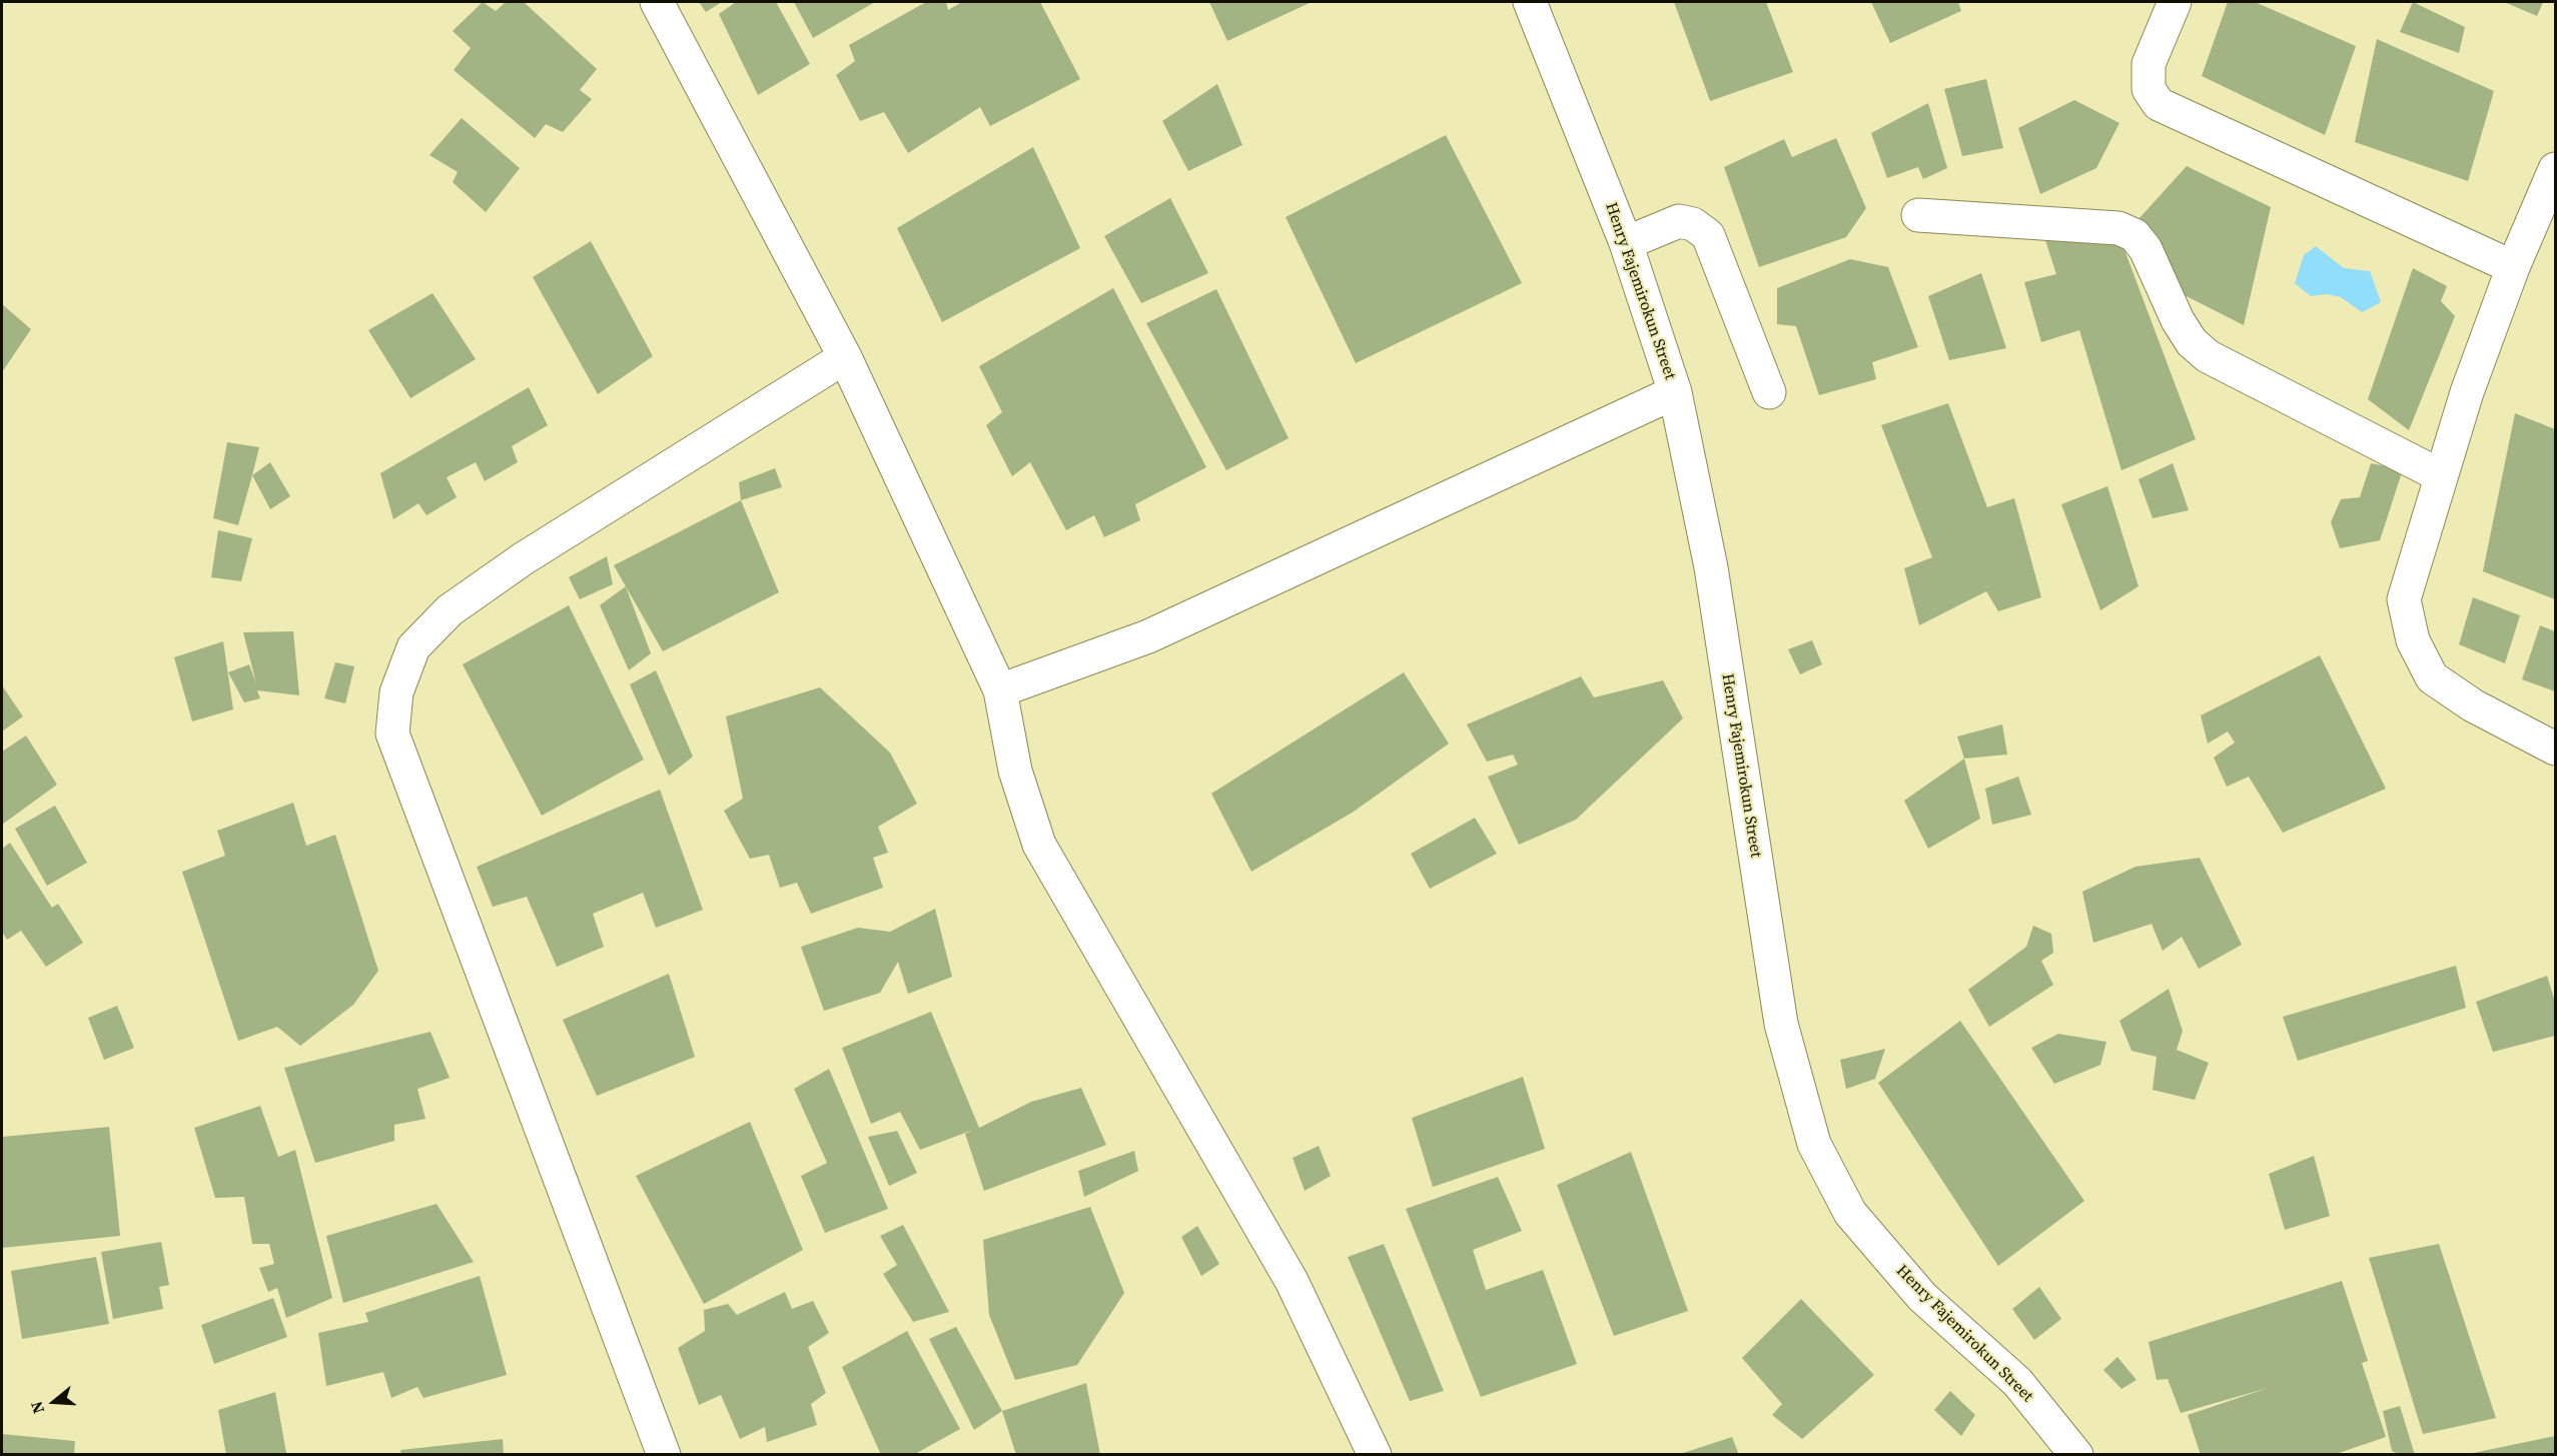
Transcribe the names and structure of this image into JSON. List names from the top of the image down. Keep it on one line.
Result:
{"streets":{"street":["Henry Fajemirokun Street"]},"north":"left"}
